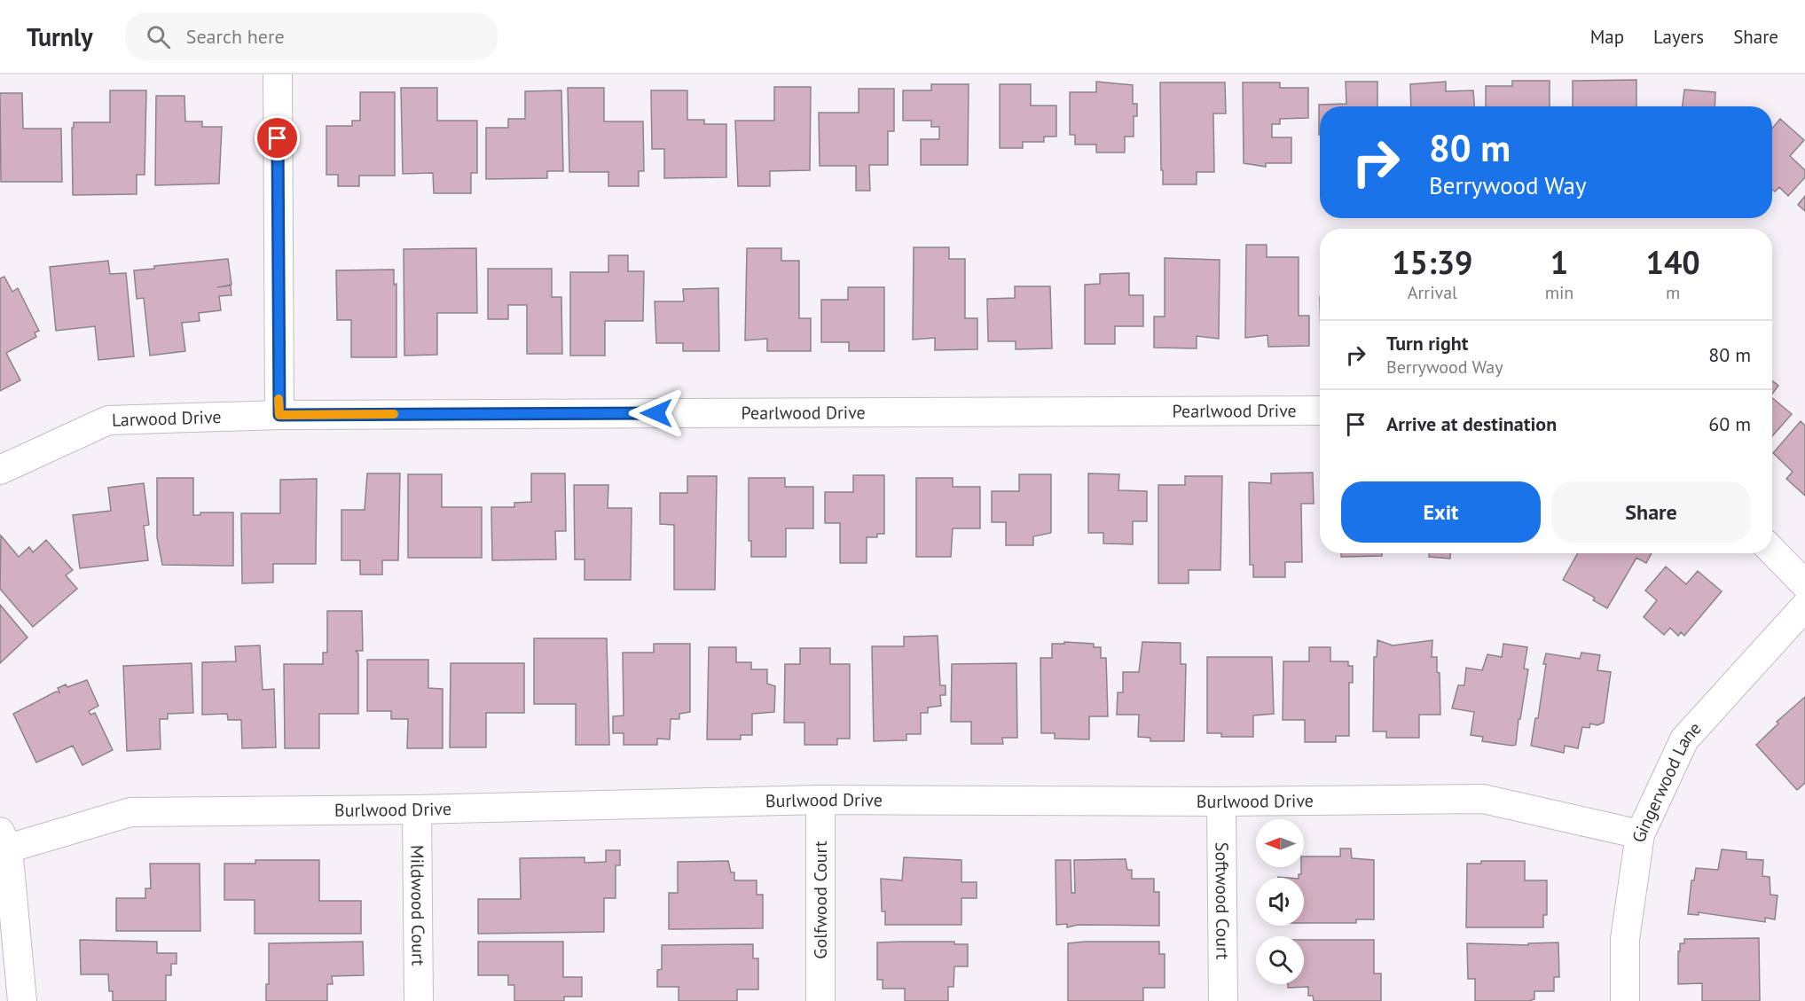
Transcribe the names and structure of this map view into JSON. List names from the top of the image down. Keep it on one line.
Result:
{"streets":{"street":["Pearlwood Drive","Larwood Drive","Gingerwood Lane","Burlwood Drive","Golfwood Court","Softwood Court","Mildwood Court"]},"crossings":[["Pearlwood Drive","Larwood Drive"],["Gingerwood Lane","Burlwood Drive"],["Burlwood Drive","Golfwood Court"],["Burlwood Drive","Softwood Court"],["Burlwood Drive","Mildwood Court"]],"north":"left","page":{"header":"Turnly","search":"Search here","nav":["Map","Layers","Share"],"turn":["80 m","Berrywood Way"],"eta":["15:39","Arrival","1","min","140","m"],"list":[{"name":"Turn right","note":"Berrywood Way","value":"80 m"},{"name":"Arrive at destination","value":"60 m"}],"buttons":["Exit","Share"]}}
